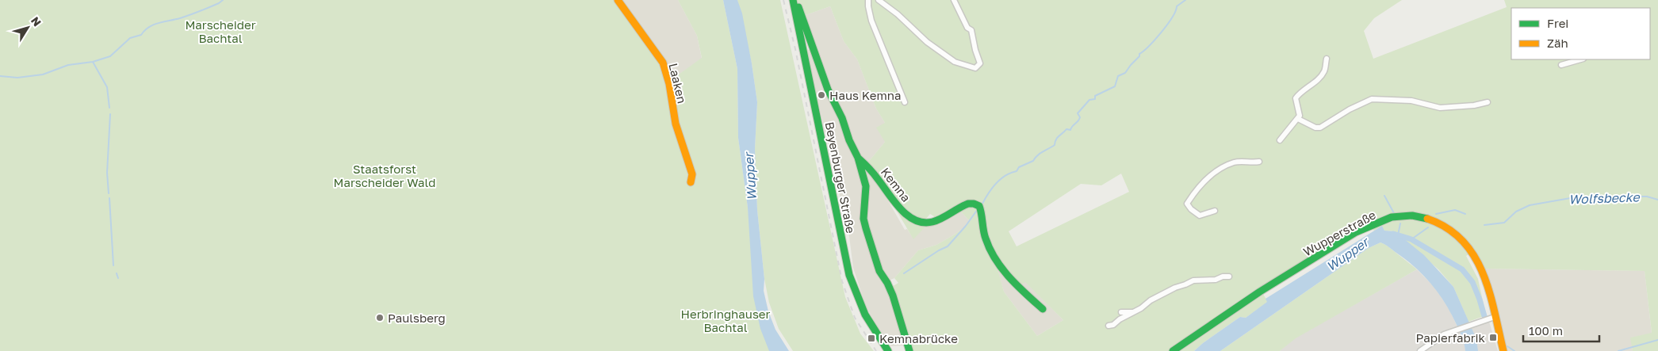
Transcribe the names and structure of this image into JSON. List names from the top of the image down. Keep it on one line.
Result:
{"streets":{"street":["Laaken","Beyenburger Straße","Kemna","Wupperstraße"]},"crossings":[["Beyenburger Straße","Kemna"]],"water":["Wupper","Wolfsbecke"],"parks":["Marscheider Bachtal","Staatsforst Marscheider Wald","Herbringhauser Bachtal"],"places":{"other":["Haus Kemna","Paulsberg"],"transit":["Papierfabrik","Kemnabrücke"]},"legend":["Frei","Zäh"],"scale_bar":"100 m","north":"top right"}
